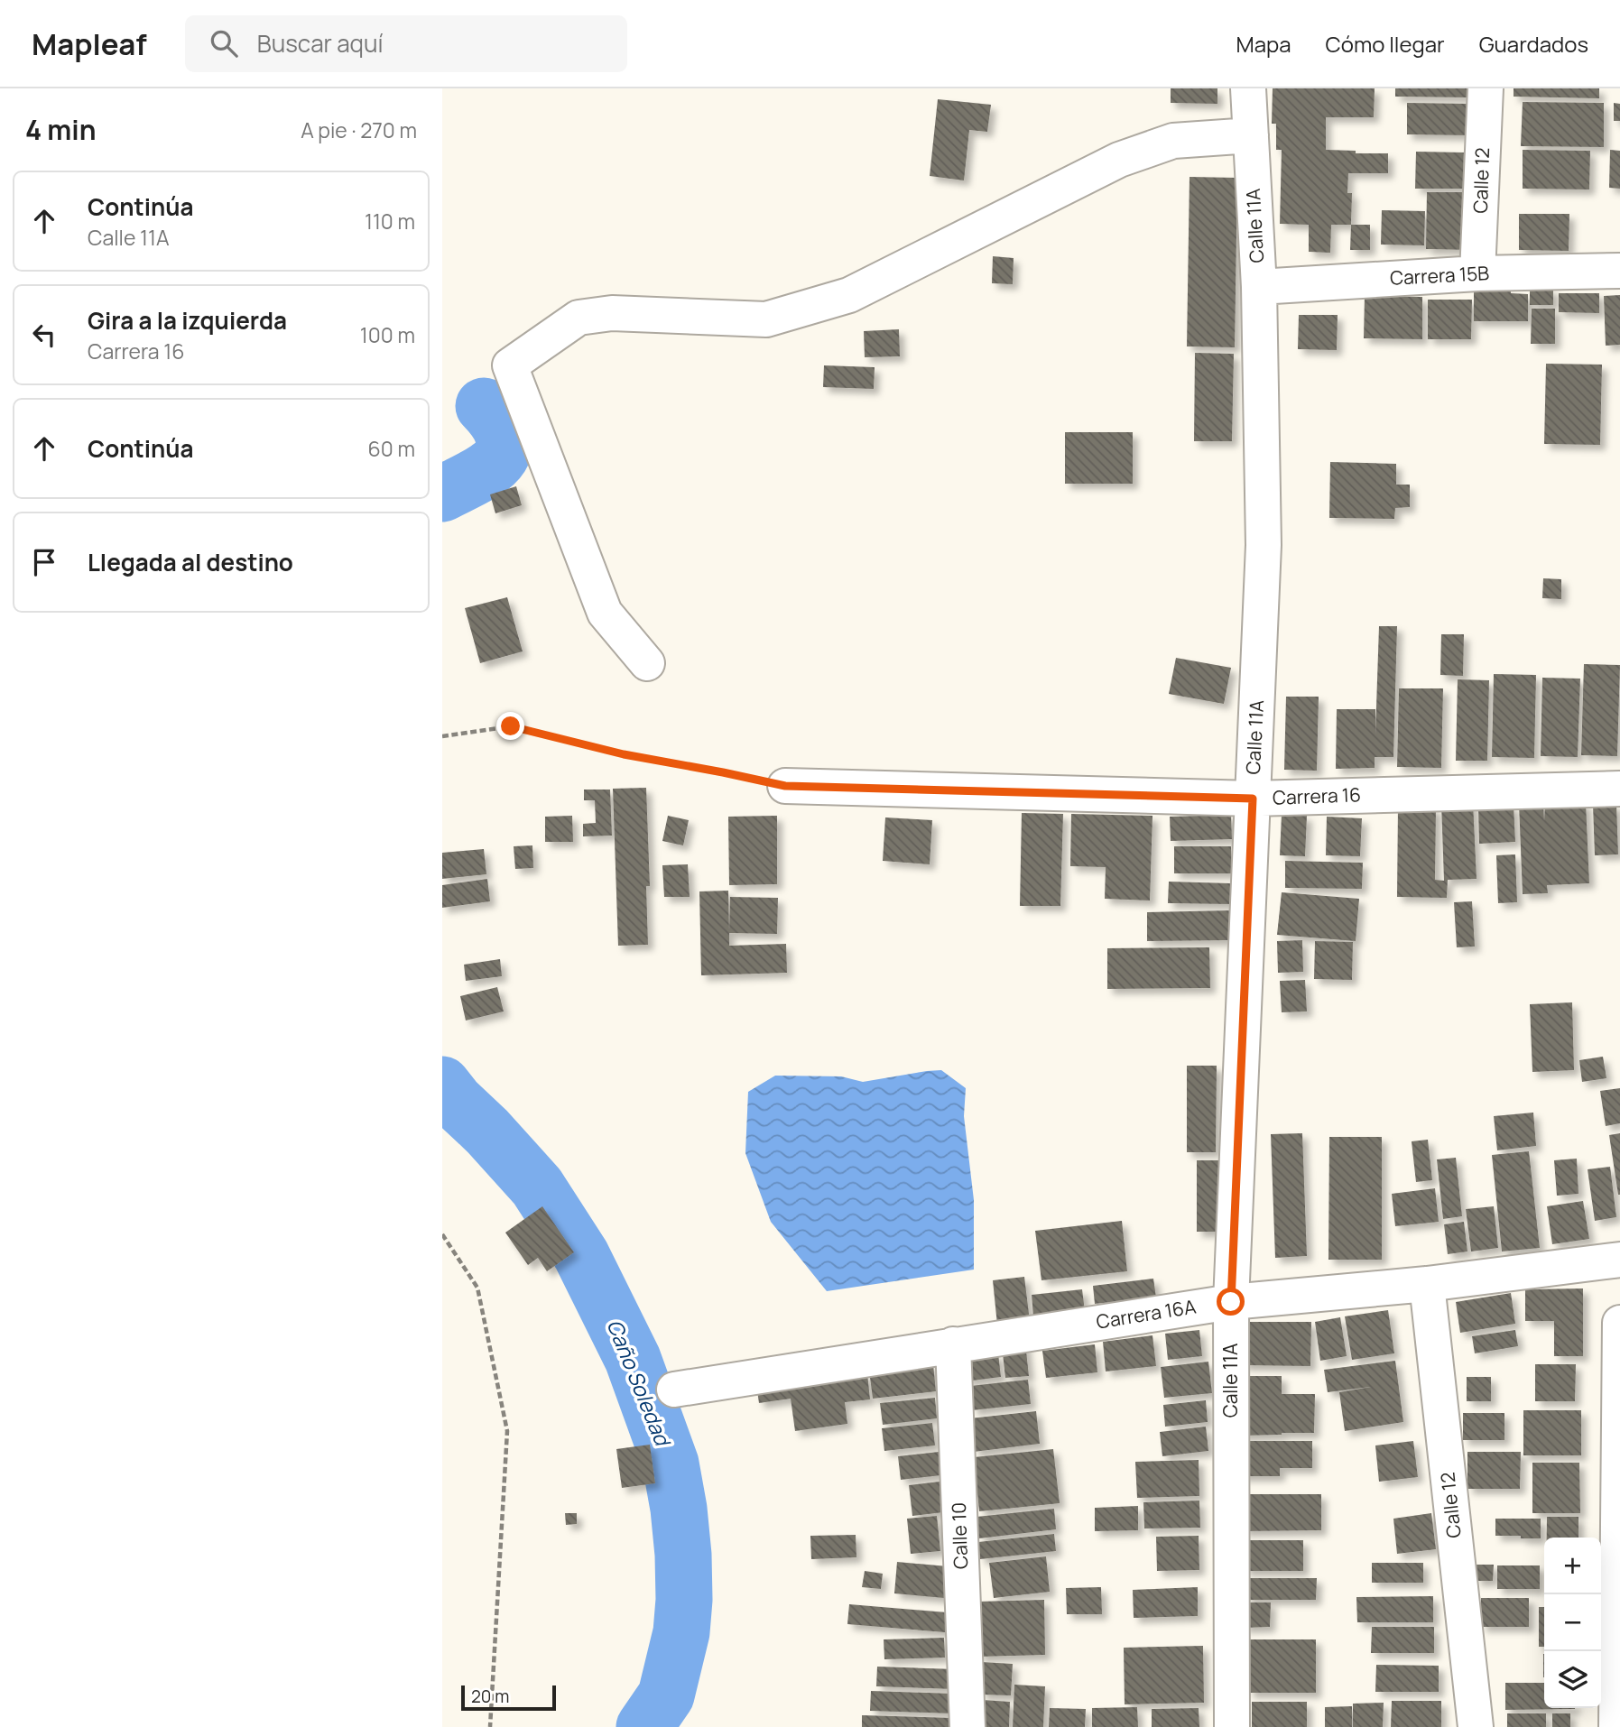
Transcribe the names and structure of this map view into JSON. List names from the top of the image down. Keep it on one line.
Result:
{"streets":{"street":["Calle 12","Calle 11A","Carrera 15B","Carrera 16","Carrera 16A","Calle 10"]},"crossings":[["Calle 12","Carrera 15B"],["Calle 12","Carrera 16A"],["Calle 11A","Carrera 15B"],["Calle 11A","Carrera 16"],["Calle 11A","Carrera 16A"],["Carrera 16A","Calle 10"]],"water":["Caño Soledad"],"scale_bar":"20 m","page":{"header":"Mapleaf","search":"Buscar aquí","nav":["Mapa","Cómo llegar","Guardados"],"heading":["4 min","A pie · 270 m"],"list":[["Continúa","Calle 11A","110 m"],["Gira a la izquierda","Carrera 16","100 m"],["Continúa","60 m"],"Llegada al destino"],"map_buttons":["+","−"],"scale":"20 m"}}
